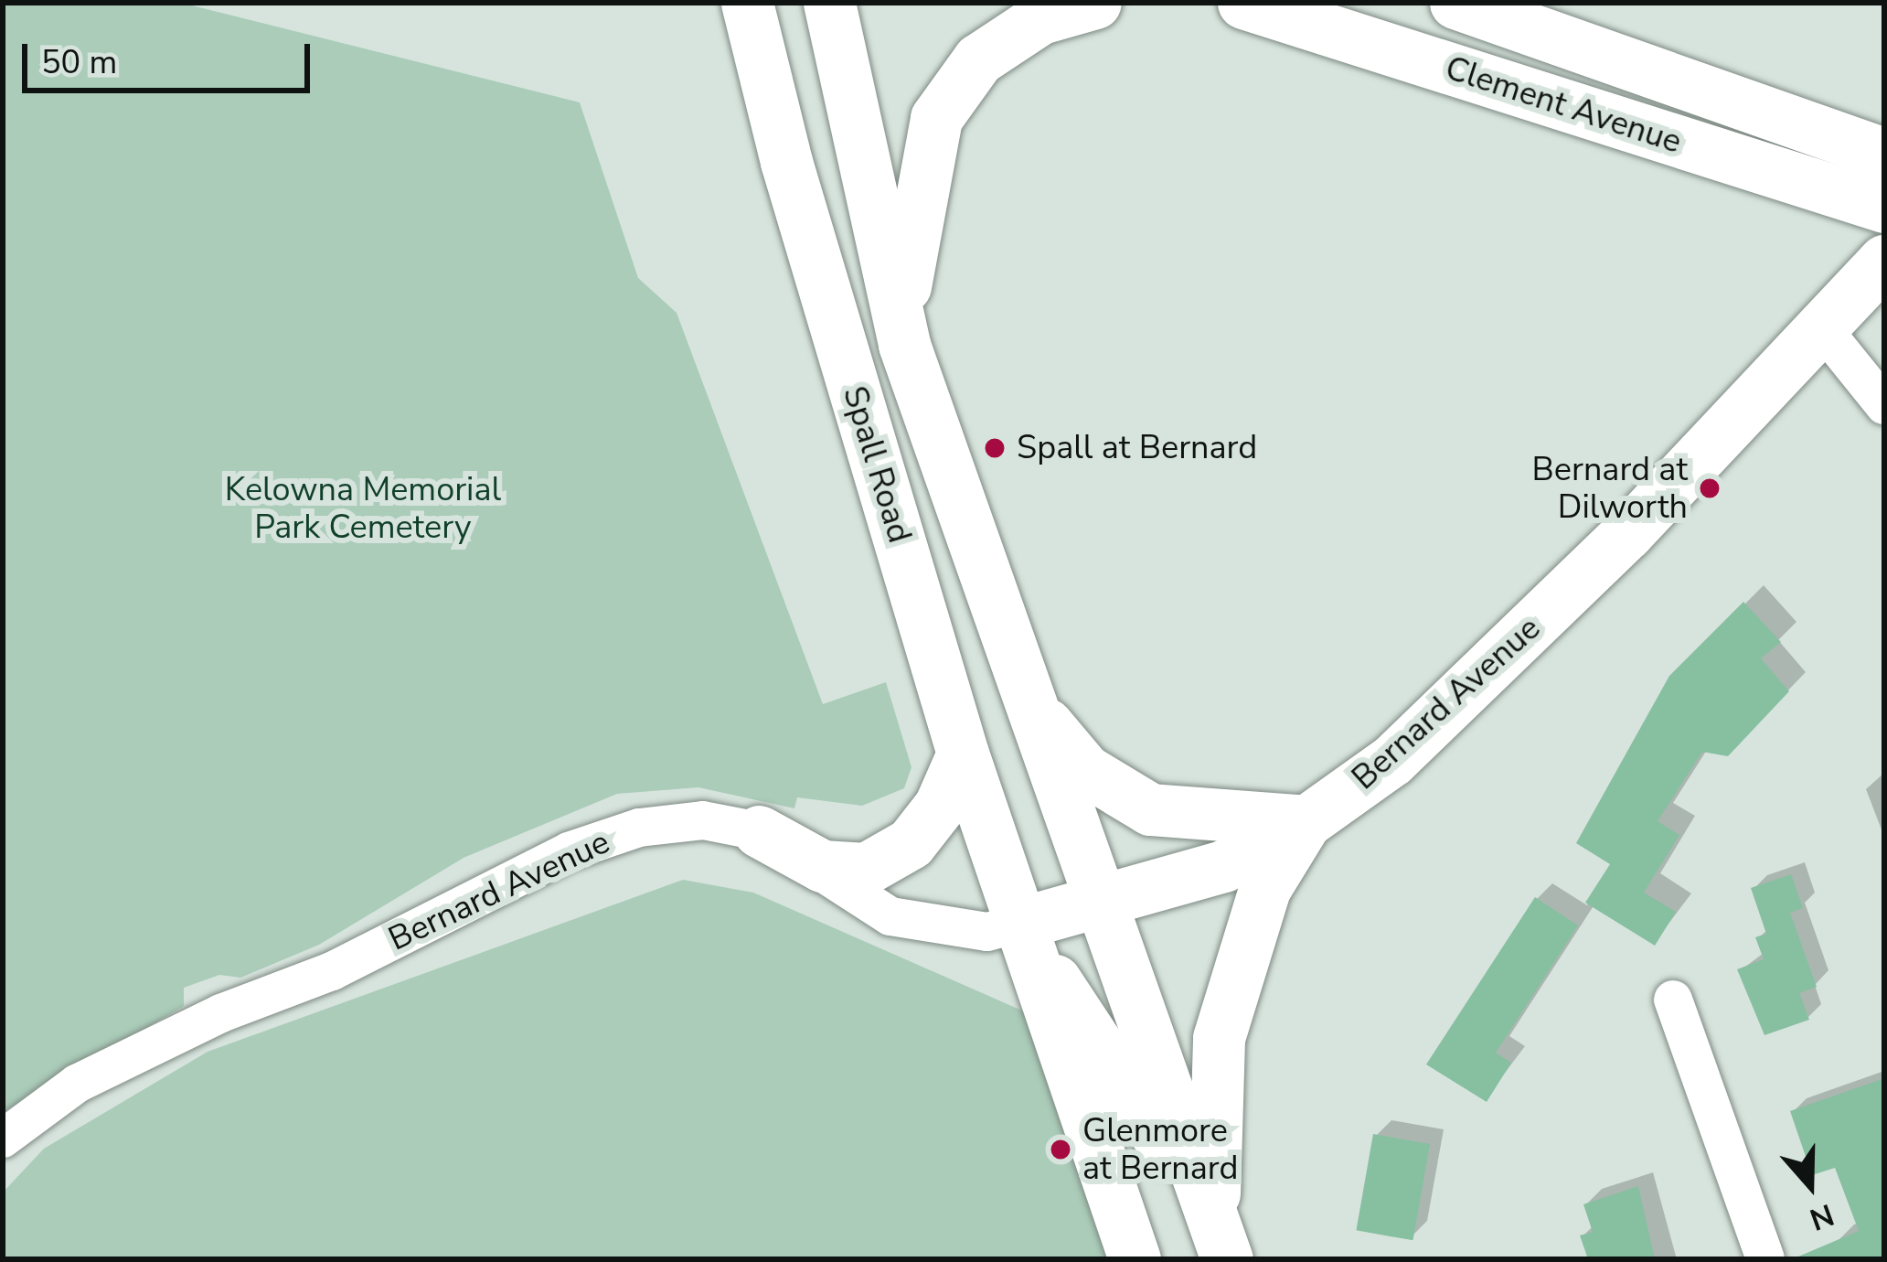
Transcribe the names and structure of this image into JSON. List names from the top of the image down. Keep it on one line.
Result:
{"streets":{"main road":["Clement Avenue","Spall Road","Bernard Avenue"]},"crossings":[["Spall Road","Bernard Avenue"]],"parks":["Kelowna Memorial Park Cemetery"],"places":["Spall at Bernard","Bernard at Dilworth","Glenmore at Bernard"],"scale_bar":"50 m","north":"bottom"}
